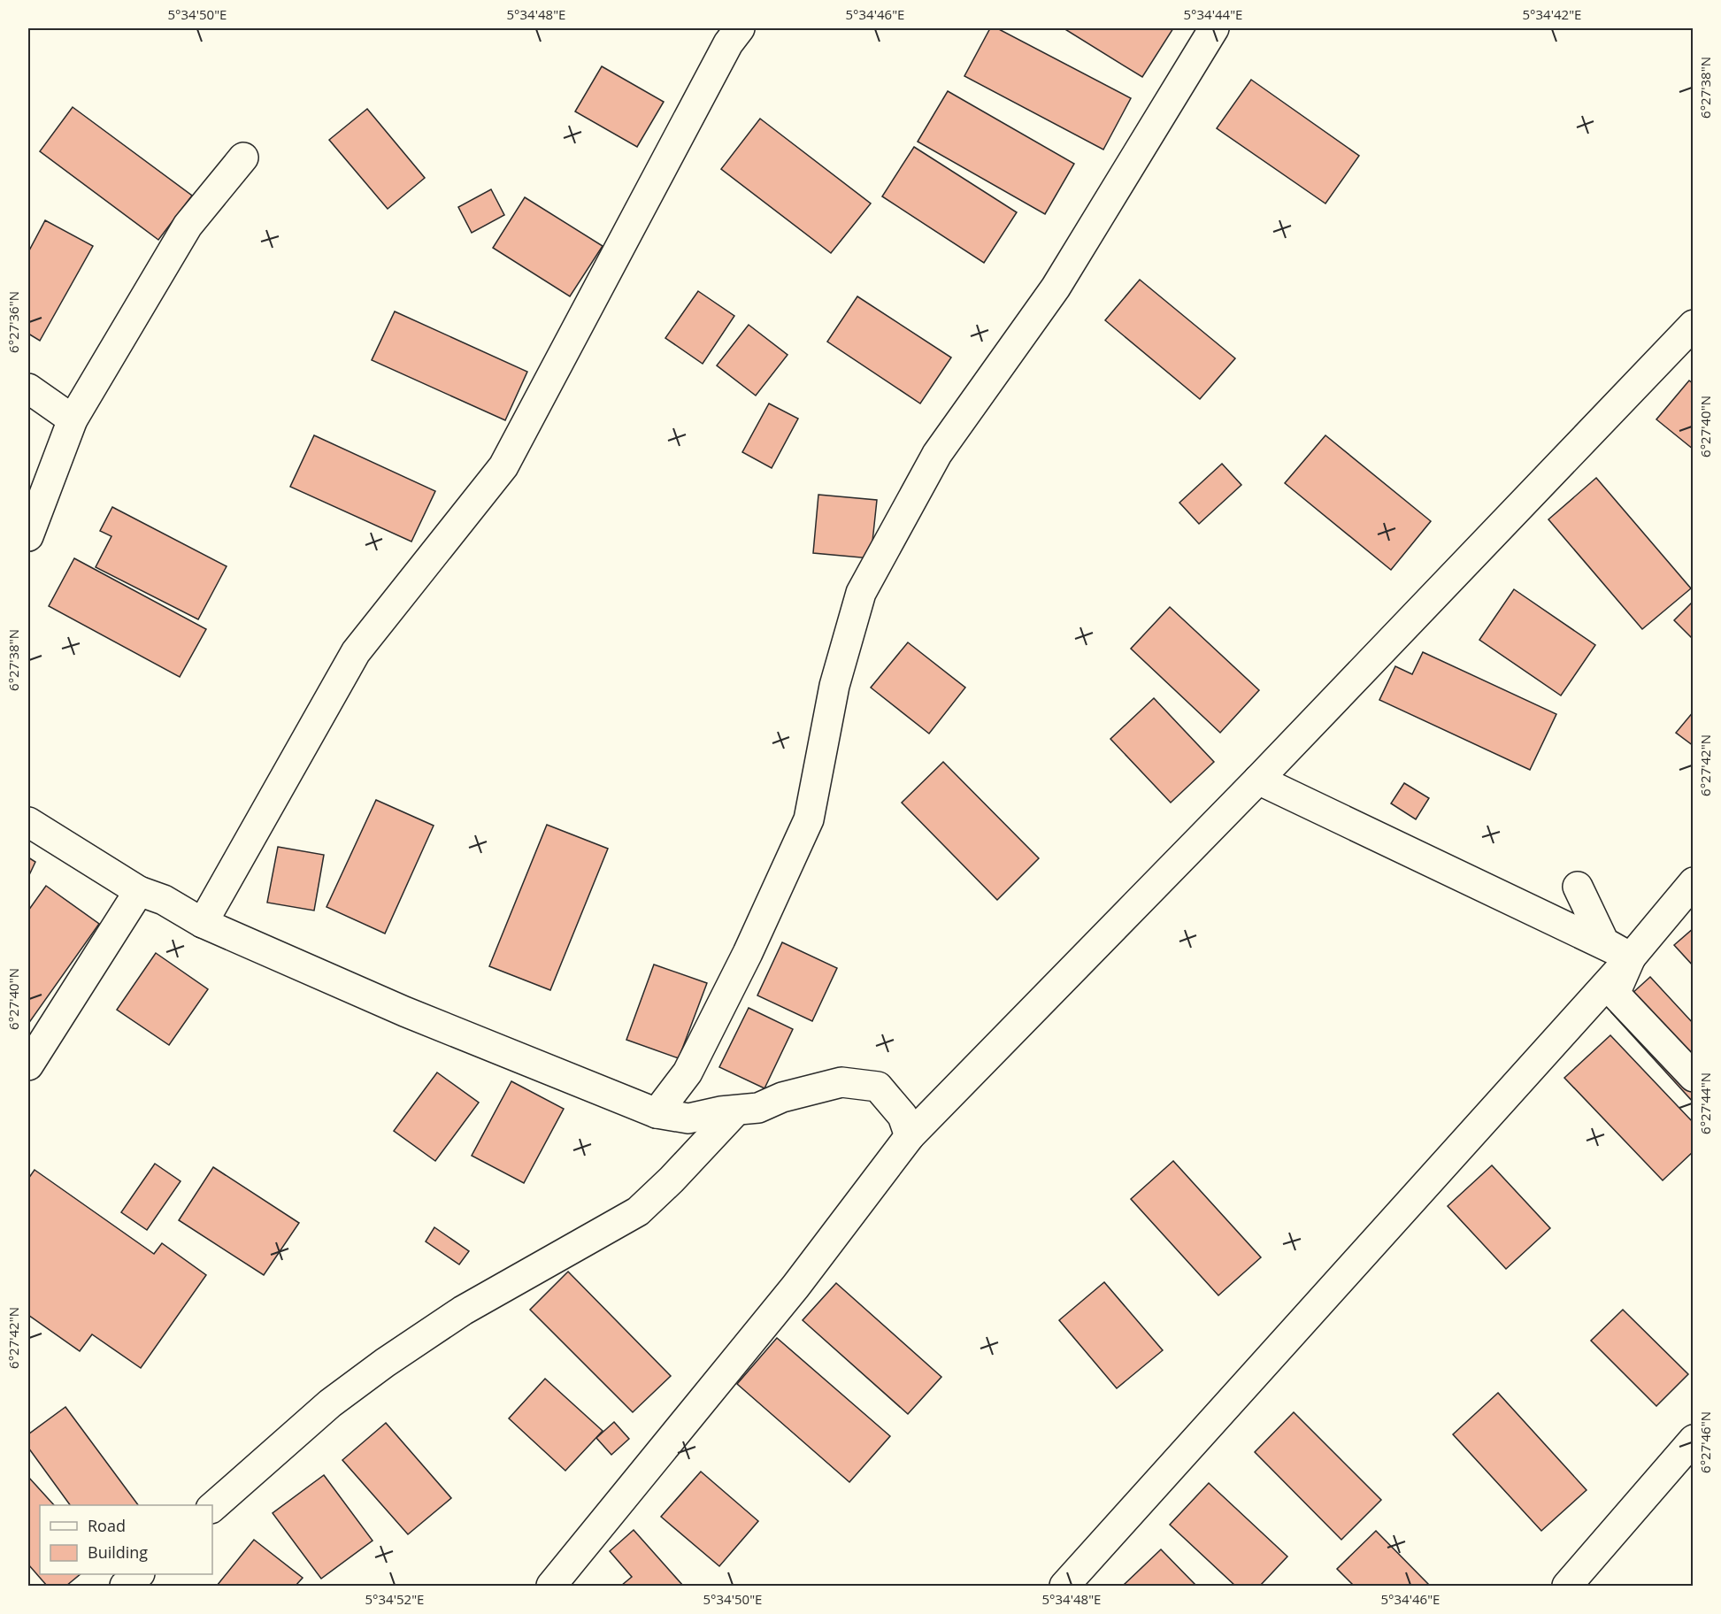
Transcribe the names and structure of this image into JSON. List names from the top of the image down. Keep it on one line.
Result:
{"legend":["Road","Building"],"coordinates":["5°34'50\"E","5°34'48\"E","5°34'46\"E","5°34'44\"E","5°34'42\"E","6°27'38\"N","6°27'36\"N","6°27'40\"N","6°27'42\"N","6°27'44\"N","6°27'46\"N","5°34'52\"E"]}
